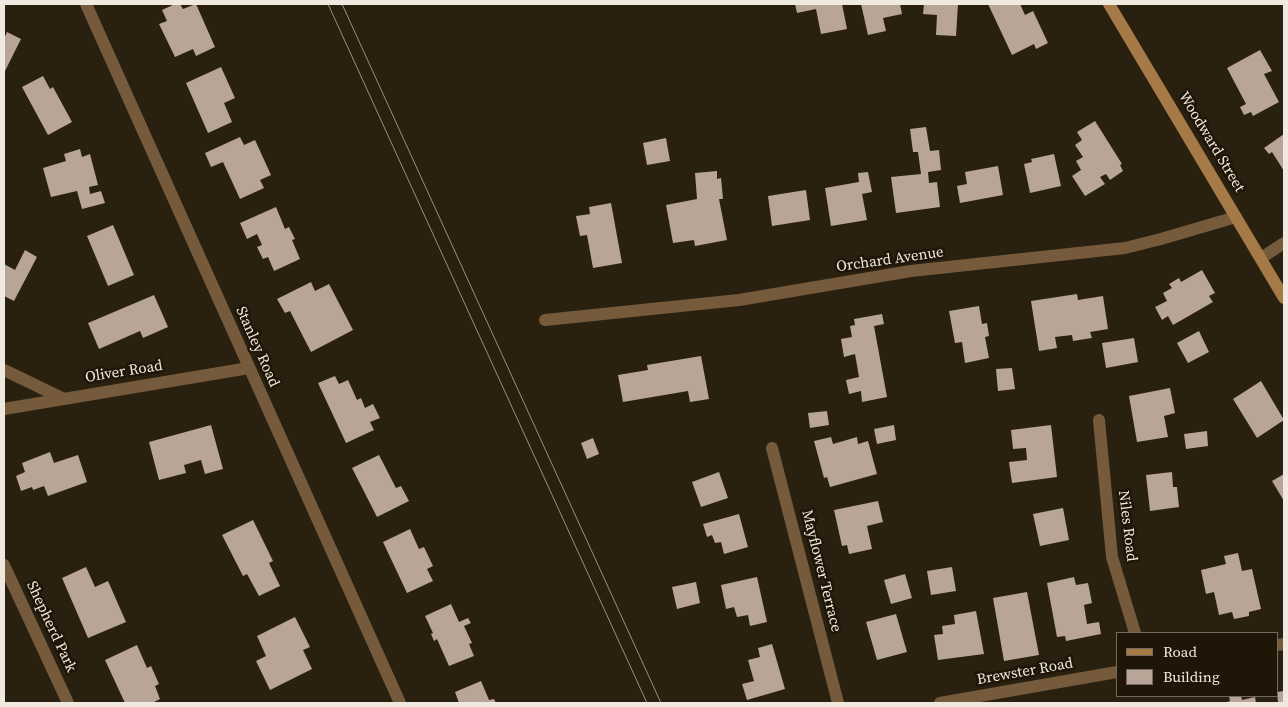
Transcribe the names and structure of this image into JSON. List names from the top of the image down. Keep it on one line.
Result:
{"streets":{"street":["Woodward Street","Orchard Avenue","Stanley Road","Oliver Road","Niles Road","Mayflower Terrace","Shepherd Park","Brewster Road"]},"crossings":[["Woodward Street","Orchard Avenue"],["Stanley Road","Oliver Road"]],"legend":["Road","Building"]}
